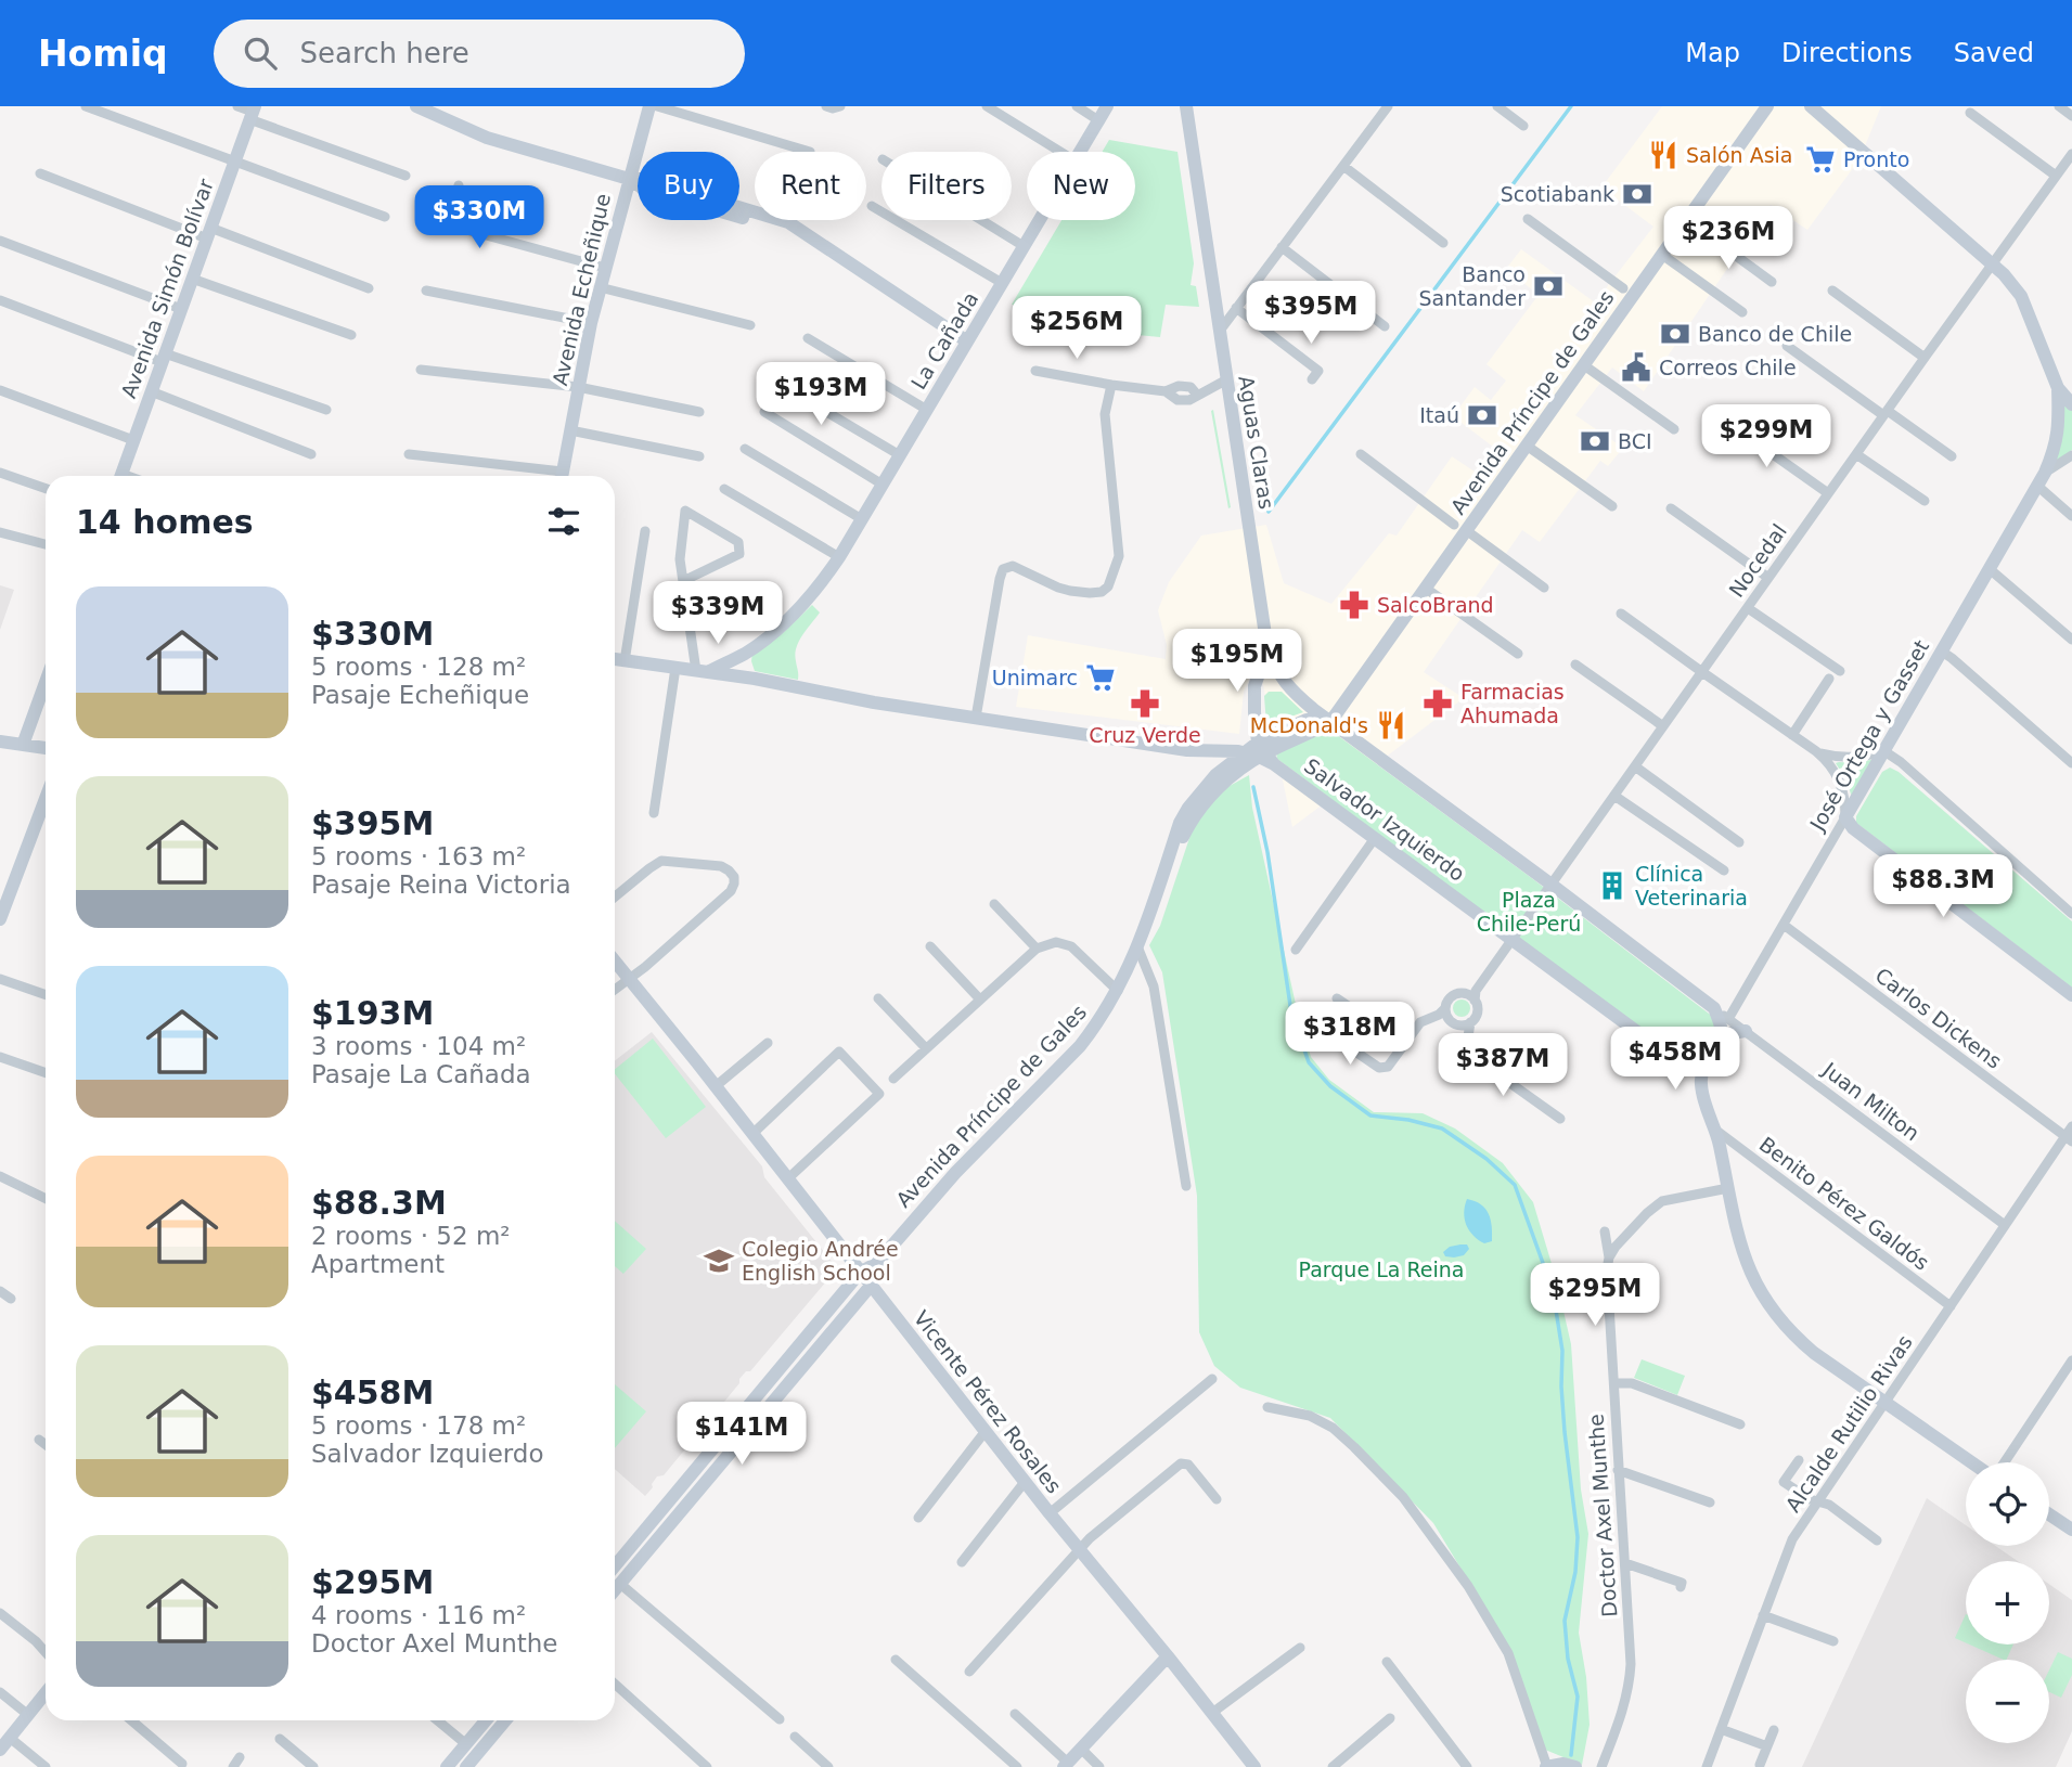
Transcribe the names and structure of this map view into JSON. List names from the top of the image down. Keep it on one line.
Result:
{"streets":{"street":["Avenida Simón Bolívar","Avenida Echeñique","La Cañada","Avenida Príncipe de Gales","Aguas Claras","Nocedal","José Ortega y Gasset","Salvador Izquierdo","Carlos Dickens","Juan Milton","Benito Pérez Galdós","Vicente Pérez Rosales","Alcalde Rutilio Rivas","Doctor Axel Munthe"]},"crossings":[["Avenida Príncipe de Gales","Aguas Claras"],["Avenida Príncipe de Gales","Salvador Izquierdo"],["Avenida Príncipe de Gales","Vicente Pérez Rosales"],["Aguas Claras","Salvador Izquierdo"],["Nocedal","Salvador Izquierdo"],["José Ortega y Gasset","Carlos Dickens"],["José Ortega y Gasset","Juan Milton"],["Carlos Dickens","Alcalde Rutilio Rivas"],["Juan Milton","Alcalde Rutilio Rivas"],["Benito Pérez Galdós","Alcalde Rutilio Rivas"]],"parks":["Plaza Chile-Perú","Parque La Reina"],"places":{"restaurant":["Salón Asia","McDonald's"],"supermarket":["Pronto","Unimarc"],"bank":["Scotiabank","Banco Santander","Banco de Chile","Itaú","BCI"],"public building":["Correos Chile"],"pharmacy":["SalcoBrand","Cruz Verde","Farmacias Ahumada"],"building":["Clínica Veterinaria"],"school or university":["Colegio Andrée English School"]},"page":{"header":"Homiq","search":"Search here","nav":["Map","Directions","Saved"],"chip":["Buy","Rent","Filters","New"],"price":["$330M","$236M","$395M","$256M","$193M","$299M","$339M","$195M","$88.3M","$318M","$458M","$387M","$295M","$141M"],"heading":"14 homes","list":[{"name":"$330M","note":"5 rooms · 128 m² · Pasaje Echeñique"},{"name":"$395M","note":"5 rooms · 163 m² · Pasaje Reina Victoria"},{"name":"$193M","note":"3 rooms · 104 m² · Pasaje La Cañada"},{"name":"$88.3M","note":"2 rooms · 52 m² · Apartment"},{"name":"$458M","note":"5 rooms · 178 m² · Salvador Izquierdo"},{"name":"$295M","note":"4 rooms · 116 m² · Doctor Axel Munthe"}],"map_buttons":["+","−"]}}
